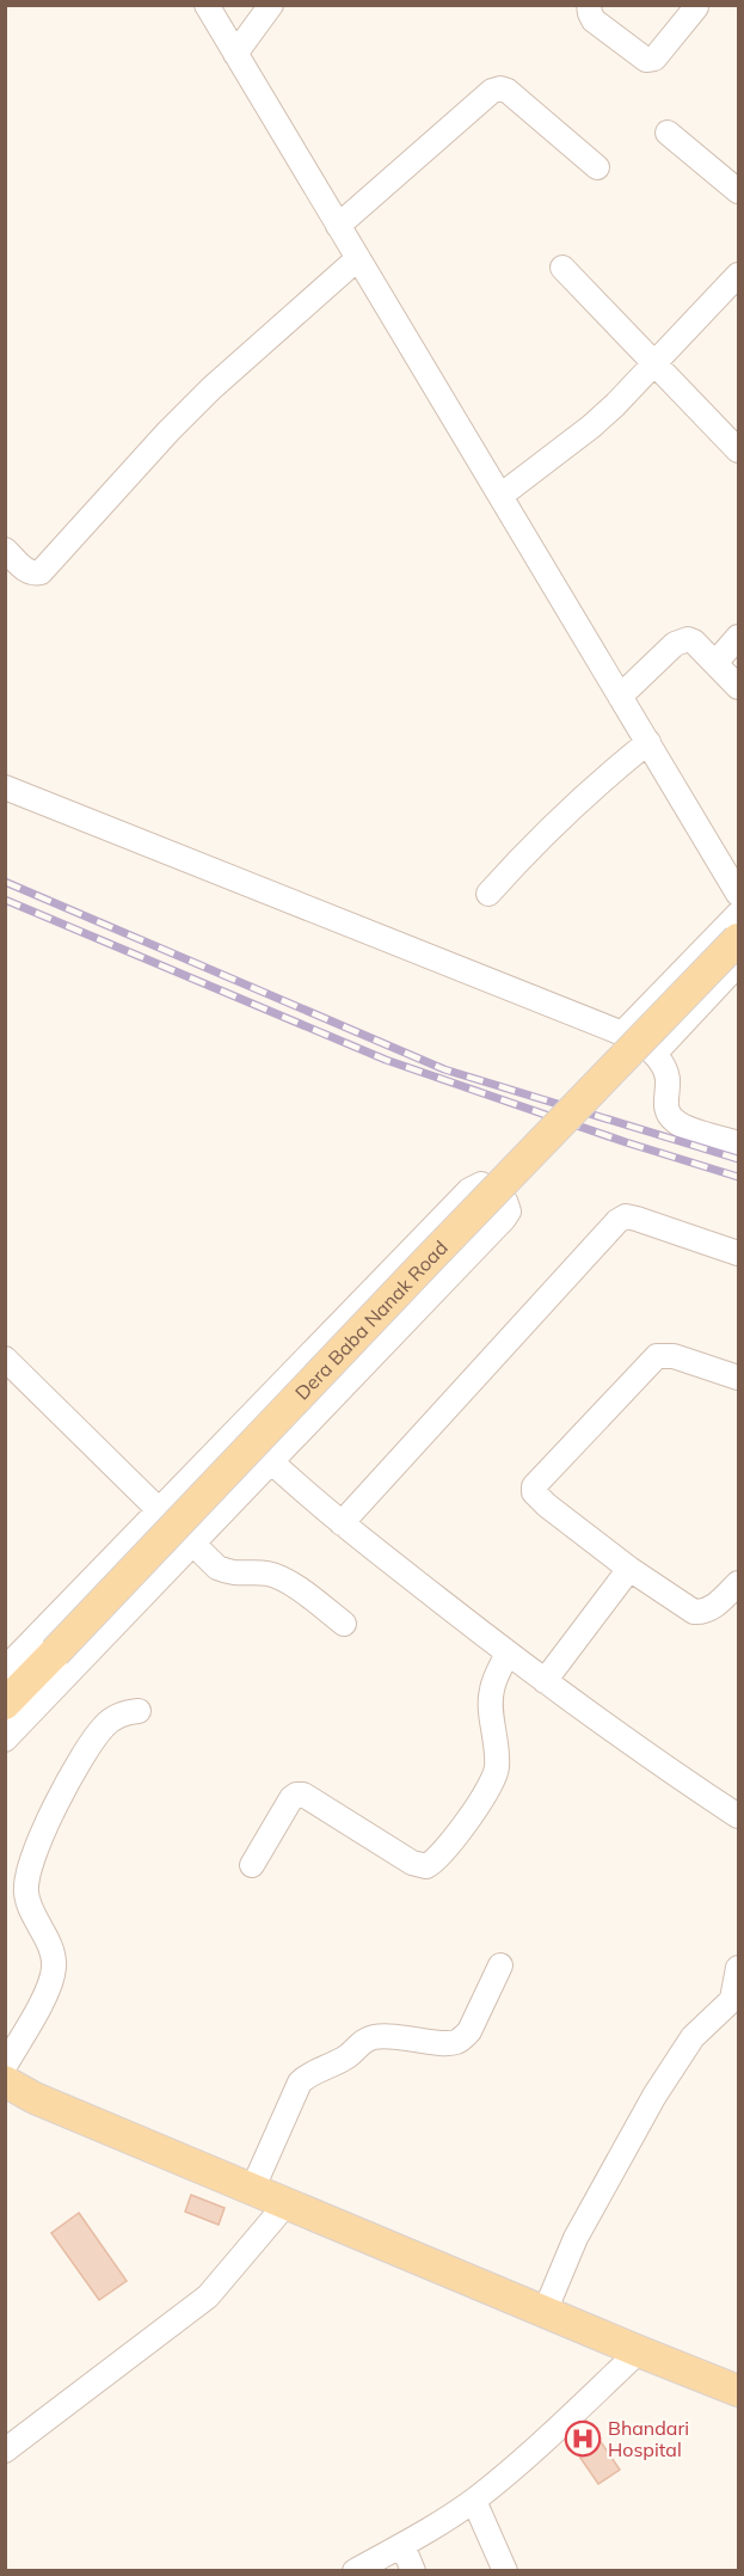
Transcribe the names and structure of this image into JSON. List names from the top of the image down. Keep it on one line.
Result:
{"streets":{"main road":["Dera Baba Nanak Road"]},"places":{"hospital":["Bhandari Hospital"]}}
